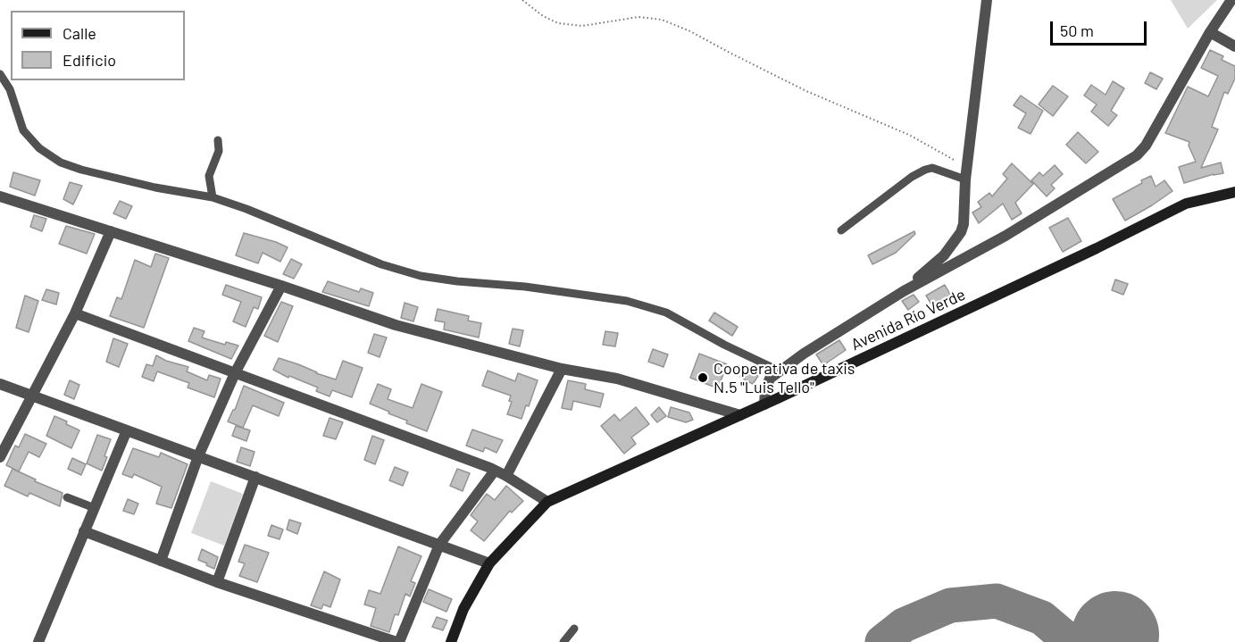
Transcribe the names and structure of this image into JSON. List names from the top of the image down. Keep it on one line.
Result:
{"streets":{"main road":["Avenida Río Verde"]},"places":["Cooperativa de taxis N.5 \"Luis Tello\""],"legend":["Calle","Edificio"],"scale_bar":"50 m"}
